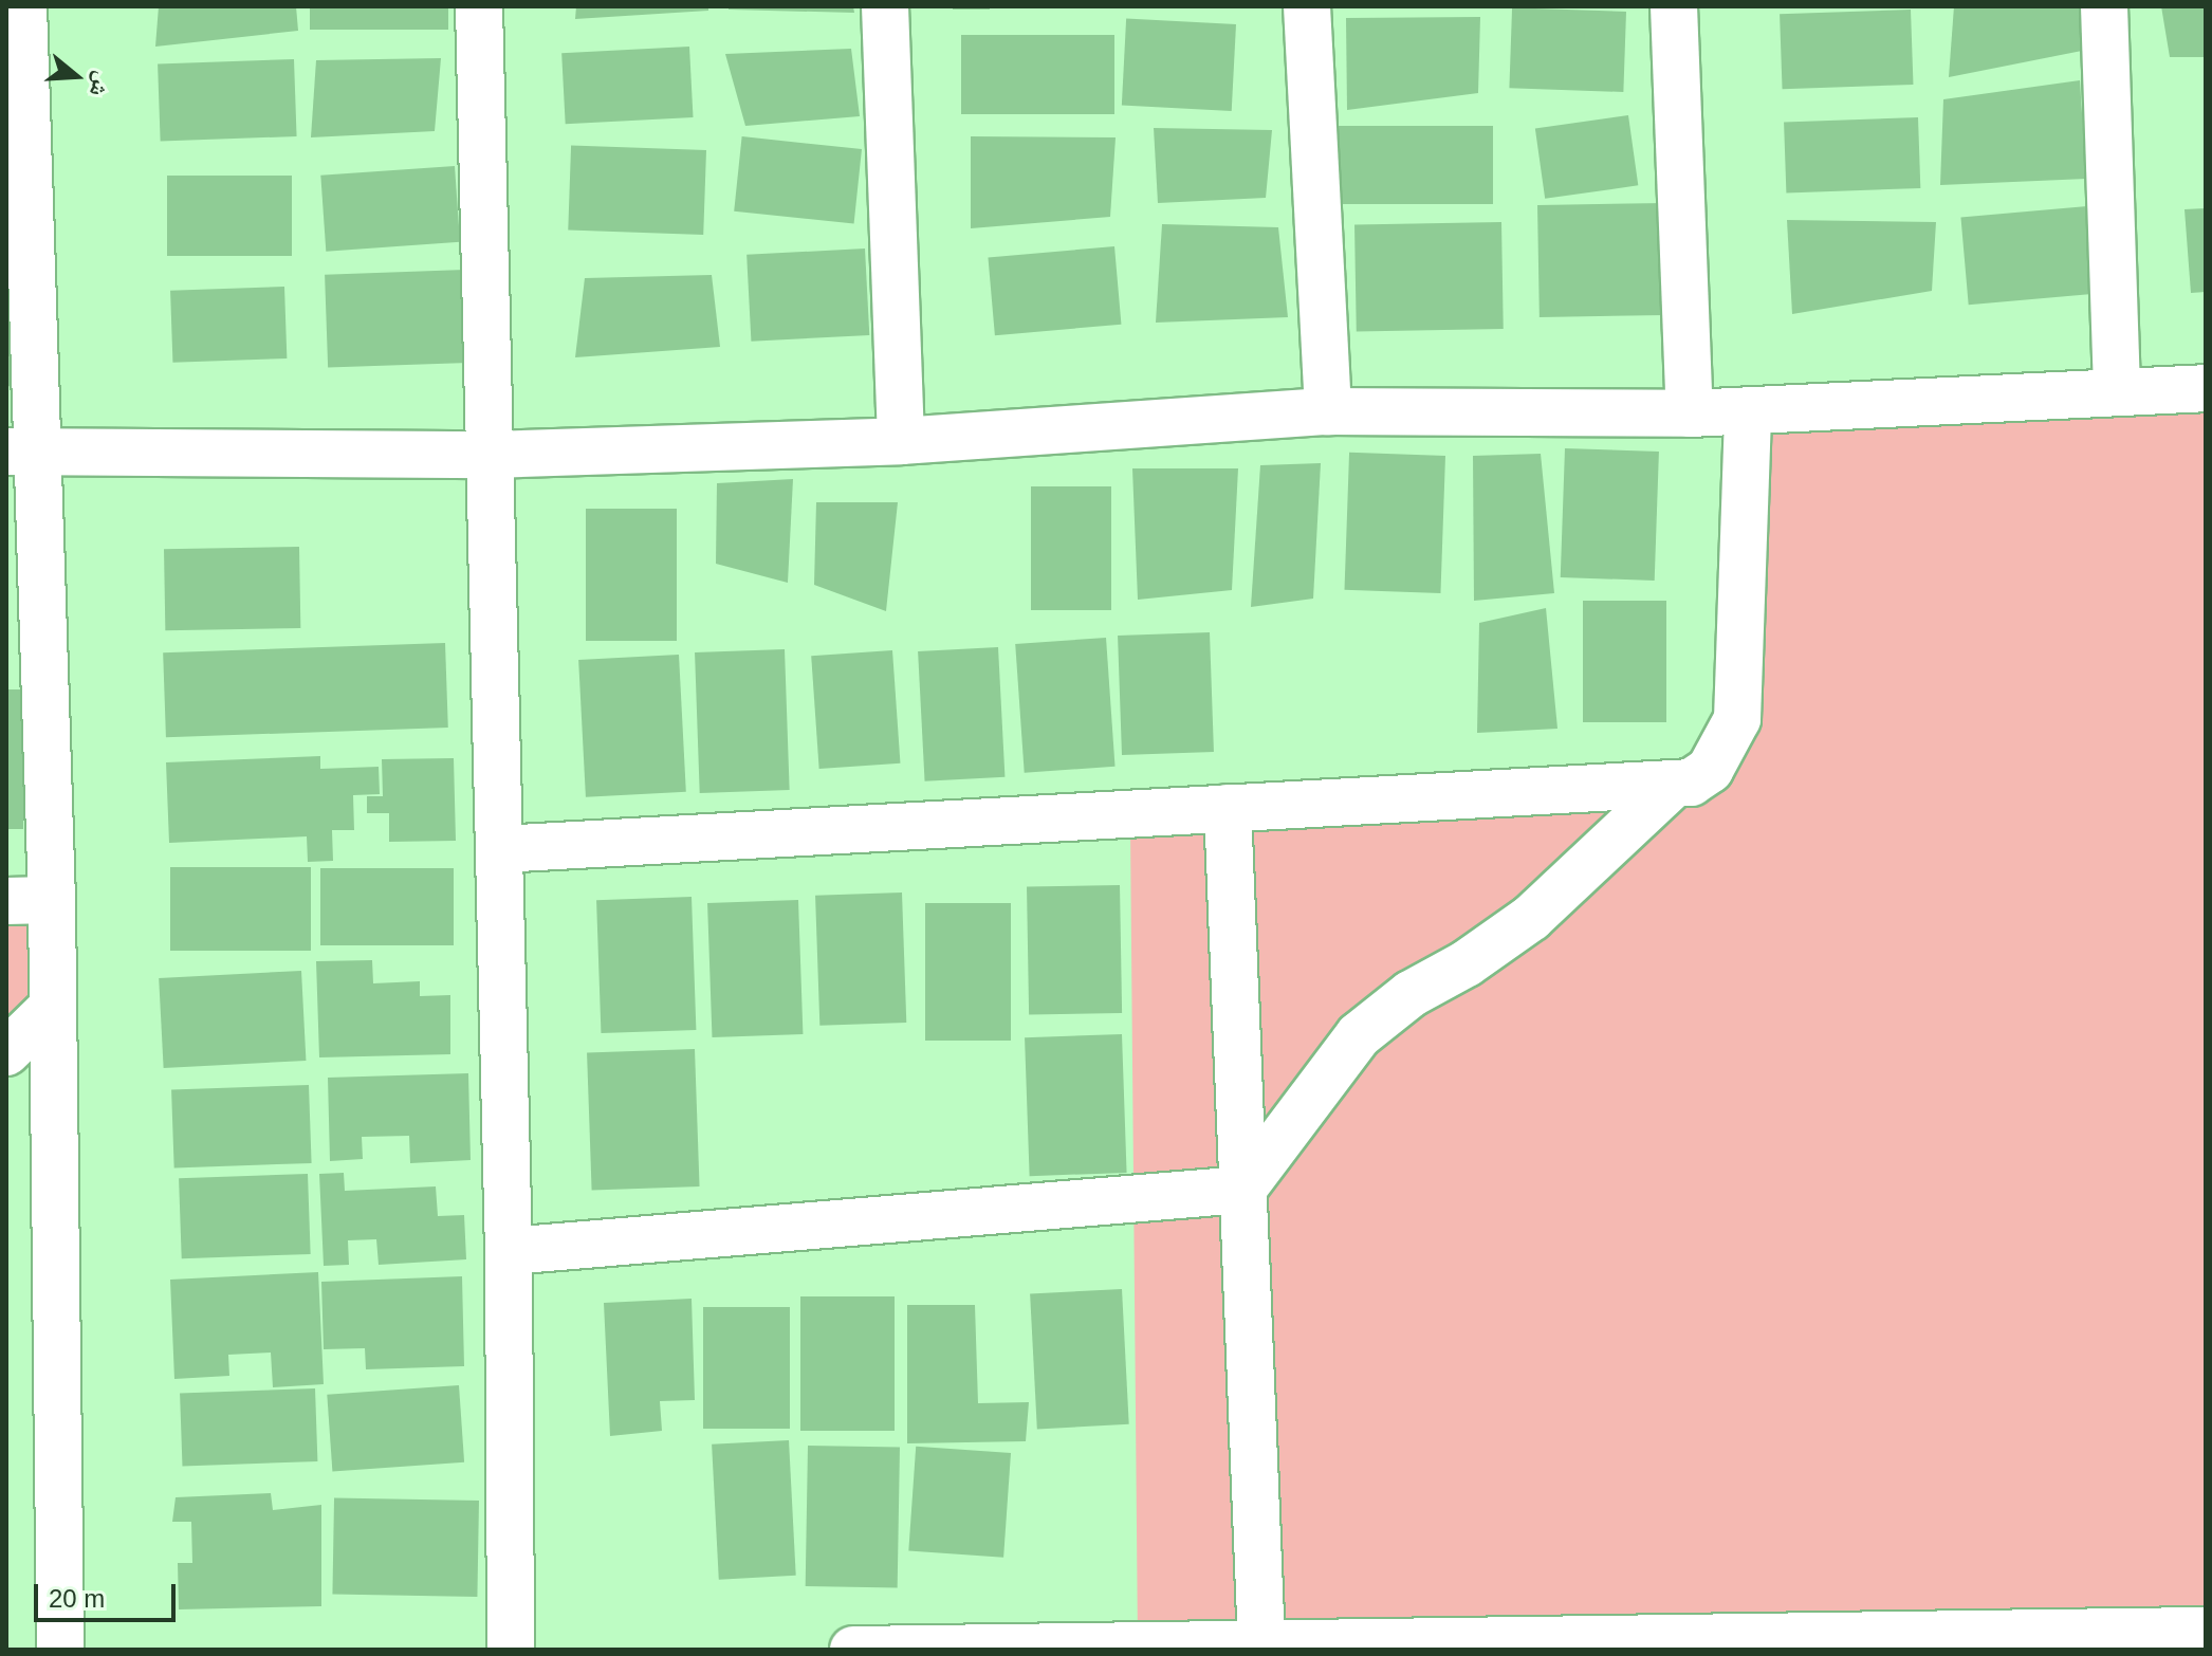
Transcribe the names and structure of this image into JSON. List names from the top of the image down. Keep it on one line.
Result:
{"scale_bar":"20 m","north":"right"}
